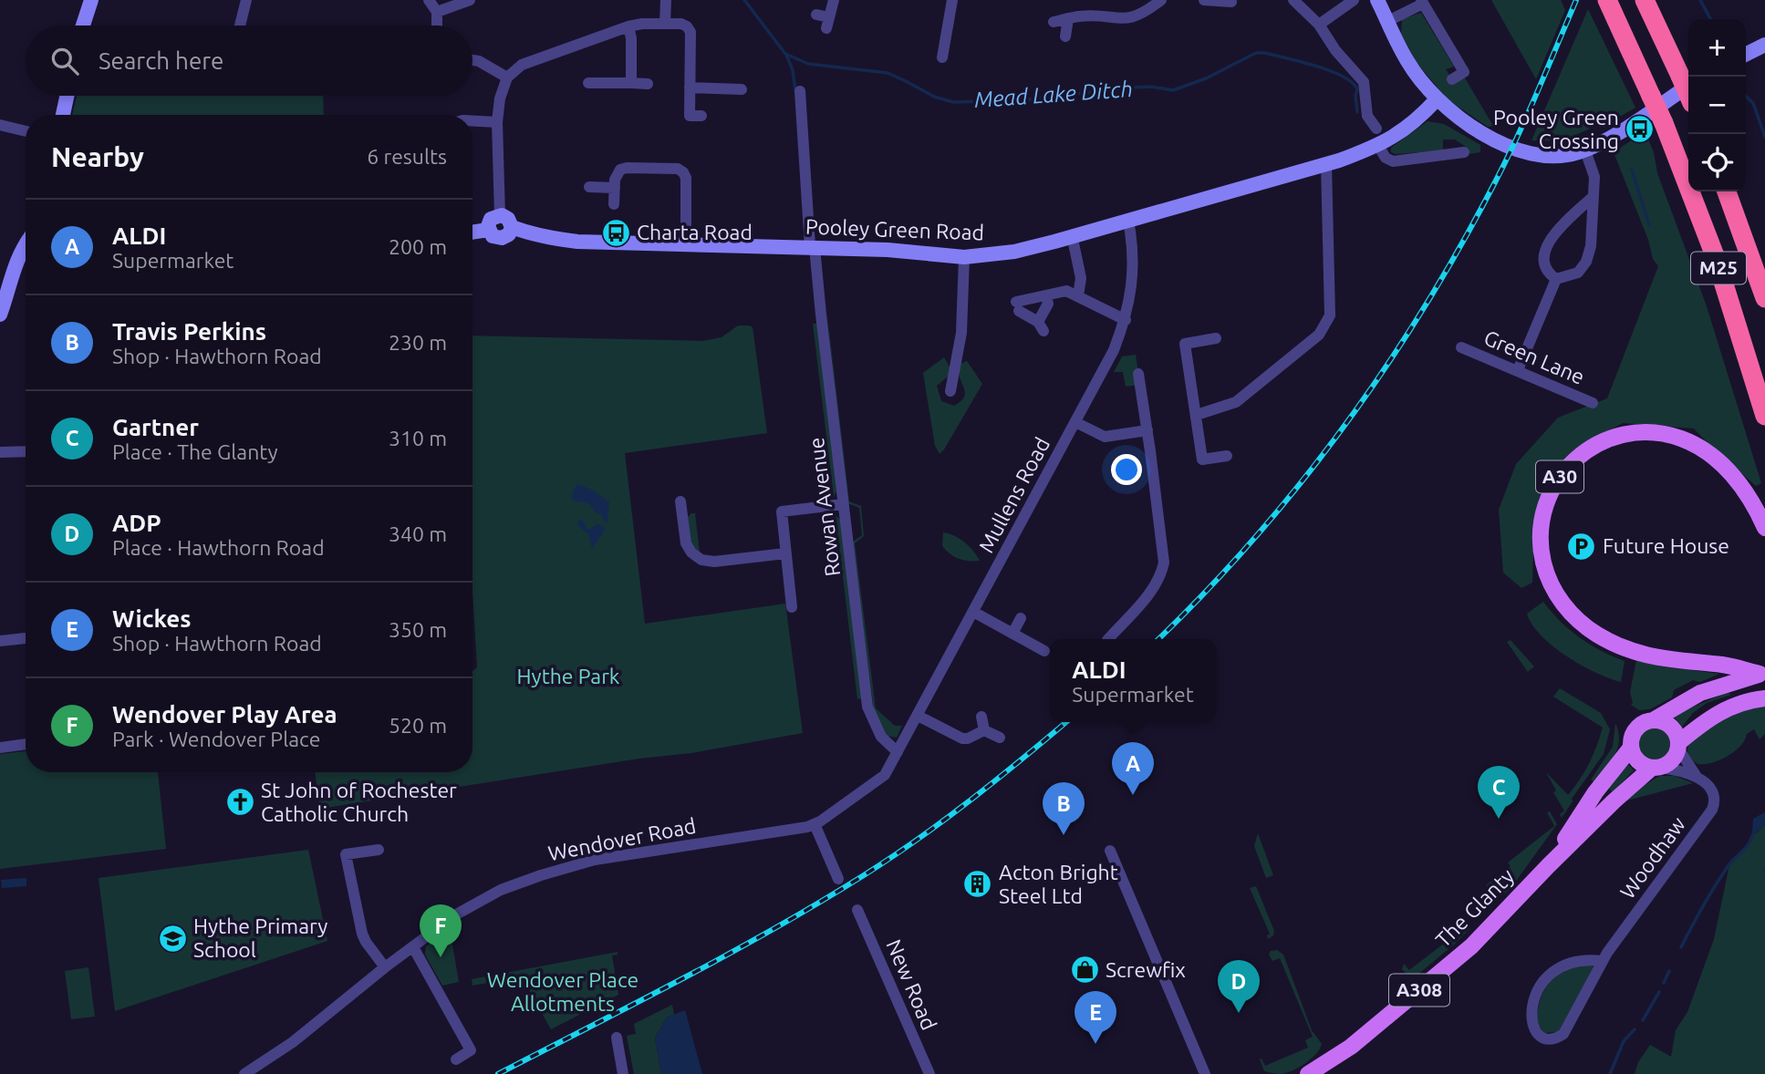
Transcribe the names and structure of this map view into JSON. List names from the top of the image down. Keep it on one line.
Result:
{"streets":{"highway":["M25"],"main road":["A30","The Glanty","A308"],"street":["Pooley Green Road","Green Lane","Mullens Road","Rowan Avenue","Wendover Road","Woodhaw","New Road"]},"crossings":[["Pooley Green Road","Mullens Road"],["Pooley Green Road","Rowan Avenue"],["Mullens Road","Rowan Avenue"],["Mullens Road","Wendover Road"],["Woodhaw","The Glanty"]],"water":["Mead Lake Ditch"],"parks":["Hythe Park","Wendover Place Allotments"],"places":{"bus stop":["Pooley Green Crossing","Charta Road"],"parking":["Future House"],"church":["St John of Rochester Catholic Church"],"building":["Acton Bright Steel Ltd"],"school or university":["Hythe Primary School"],"shop":["Screwfix"]},"page":{"map_buttons":["+","−"],"search":"Search here","heading":["Nearby","6 results"],"list":[{"mark":"A","name":"ALDI","note":"Supermarket","value":"200 m"},{"mark":"B","name":"Travis Perkins","note":"Shop · Hawthorn Road","value":"230 m"},{"mark":"C","name":"Gartner","note":"Place · The Glanty","value":"310 m"},{"mark":"D","name":"ADP","note":"Place · Hawthorn Road","value":"340 m"},{"mark":"E","name":"Wickes","note":"Shop · Hawthorn Road","value":"350 m"},{"mark":"F","name":"Wendover Play Area","note":"Park · Wendover Place","value":"520 m"}],"popup":["ALDI","Supermarket"],"pins":["A","C","B","F","D","E"]}}
